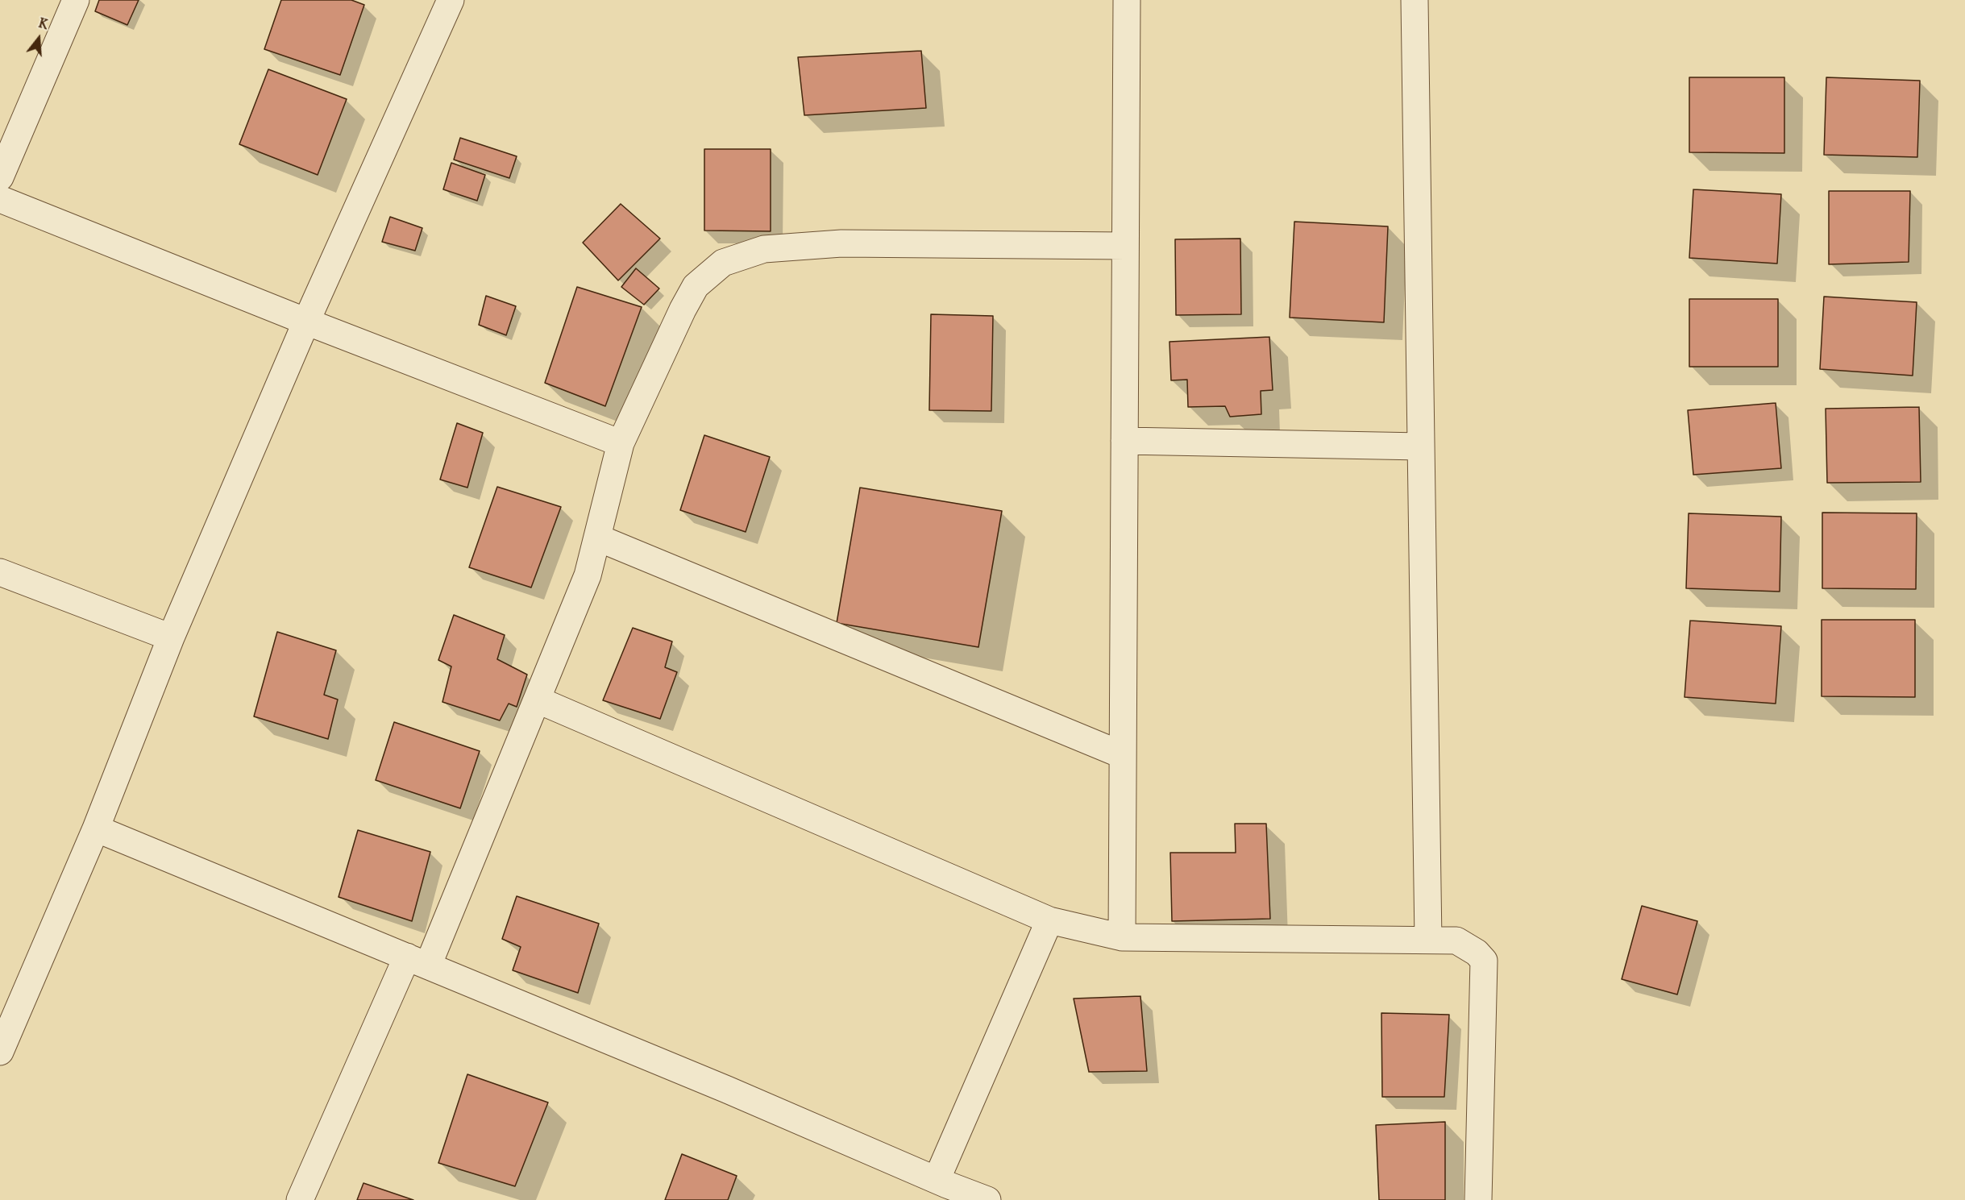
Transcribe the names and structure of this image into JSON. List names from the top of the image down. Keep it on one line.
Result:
{"north":"top"}
